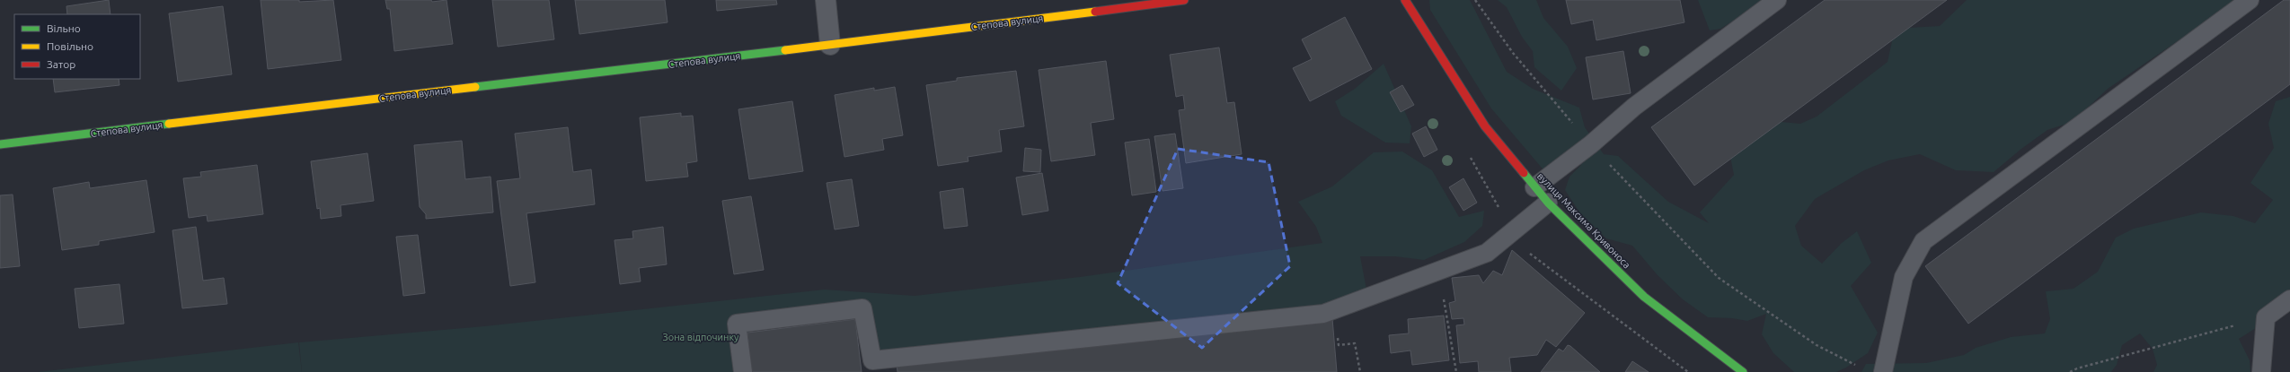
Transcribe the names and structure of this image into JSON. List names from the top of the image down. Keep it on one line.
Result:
{"streets":{"street":["Степова вулиця","вулиця Максима Кривоноса"]},"parks":["Зона відпочинку"],"legend":["Вільно","Повільно","Затор"]}
